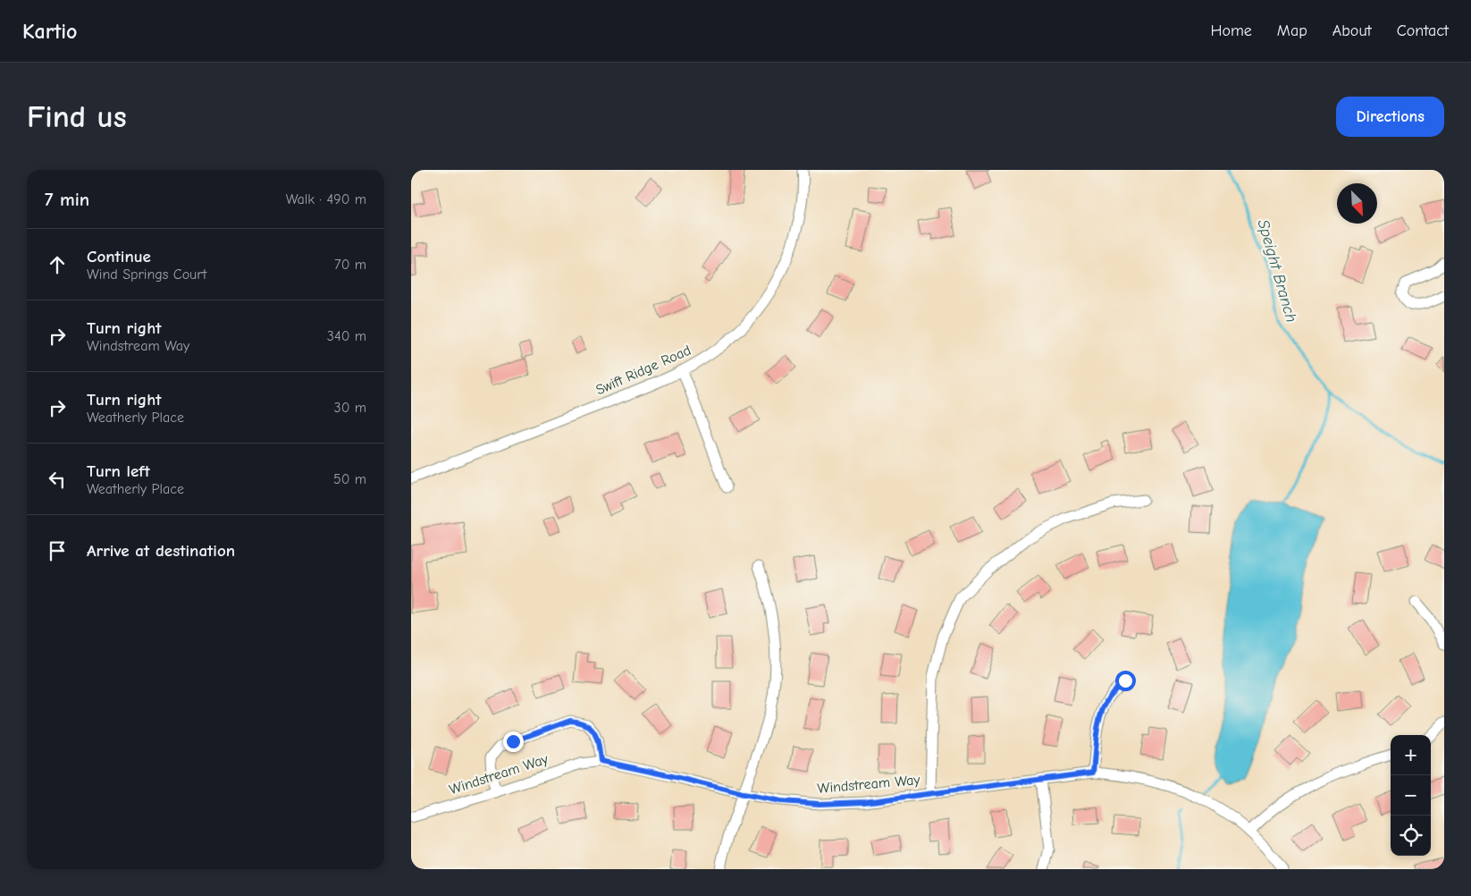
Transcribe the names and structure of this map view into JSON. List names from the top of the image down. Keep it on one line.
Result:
{"streets":{"street":["Swift Ridge Road","Windstream Way"]},"water":["Speight Branch"],"north":"bottom right","page":{"header":"Kartio","nav":["Home","Map","About","Contact"],"buttons":"Directions","title":"Find us","heading":["7 min","Walk · 490 m"],"list":[["Continue","Wind Springs Court","70 m"],["Turn right","Windstream Way","340 m"],["Turn right","Weatherly Place","30 m"],["Turn left","Weatherly Place","50 m"],"Arrive at destination"],"map_buttons":["+","−"]}}
